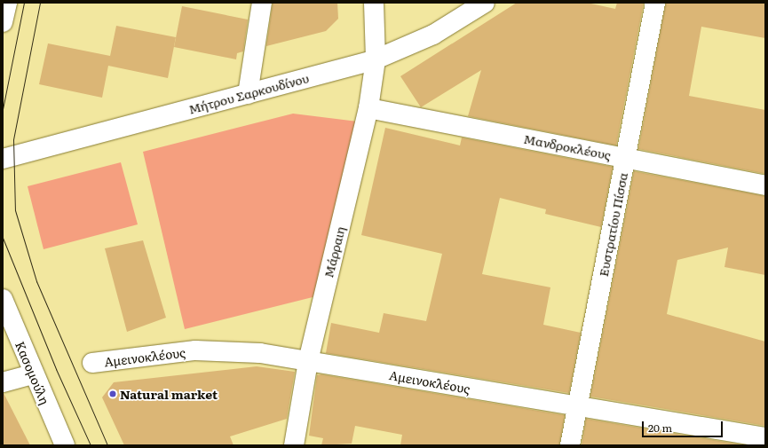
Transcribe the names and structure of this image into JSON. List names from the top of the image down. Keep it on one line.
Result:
{"streets":{"street":["Μήτρου Σαρκουδίνου","Μανδροκλέους","Ευστρατίου Πίσσα","Μάρραιη","Αμεινοκλέους","Κασομούλη"]},"crossings":[["Μήτρου Σαρκουδίνου","Μάρραιη"],["Μανδροκλέους","Ευστρατίου Πίσσα"],["Μανδροκλέους","Μάρραιη"],["Ευστρατίου Πίσσα","Αμεινοκλέους"],["Μάρραιη","Αμεινοκλέους"]],"places":["Natural market"],"scale_bar":"20 m"}
